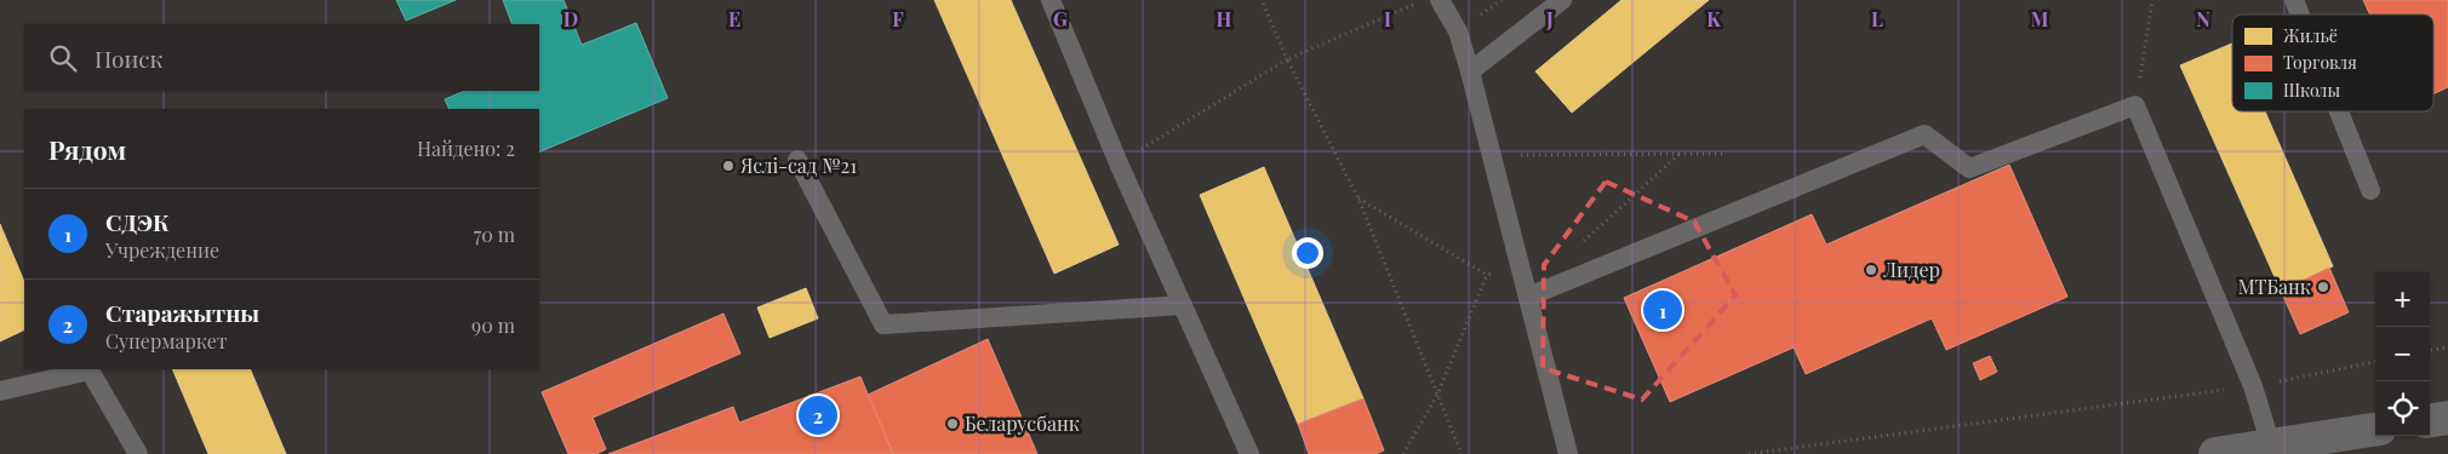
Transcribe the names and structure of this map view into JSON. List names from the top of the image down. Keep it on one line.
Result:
{"places":["Яслі-сад №21","Лидер","МТБанк","Беларусбанк"],"legend":["Жильё","Торговля","Школы"],"page":{"search":"Поиск","heading":["Рядом","Найдено: 2"],"list":[{"mark":"1","name":"СДЭК","note":"Учреждение","value":"70 m"},{"mark":"2","name":"Старажытны","note":"Супермаркет","value":"90 m"}],"map_buttons":["+","−"],"pins":["1","2"]},"grid":{"columns":["D","E","F","G","H","I","J","K","L","M","N"]}}
